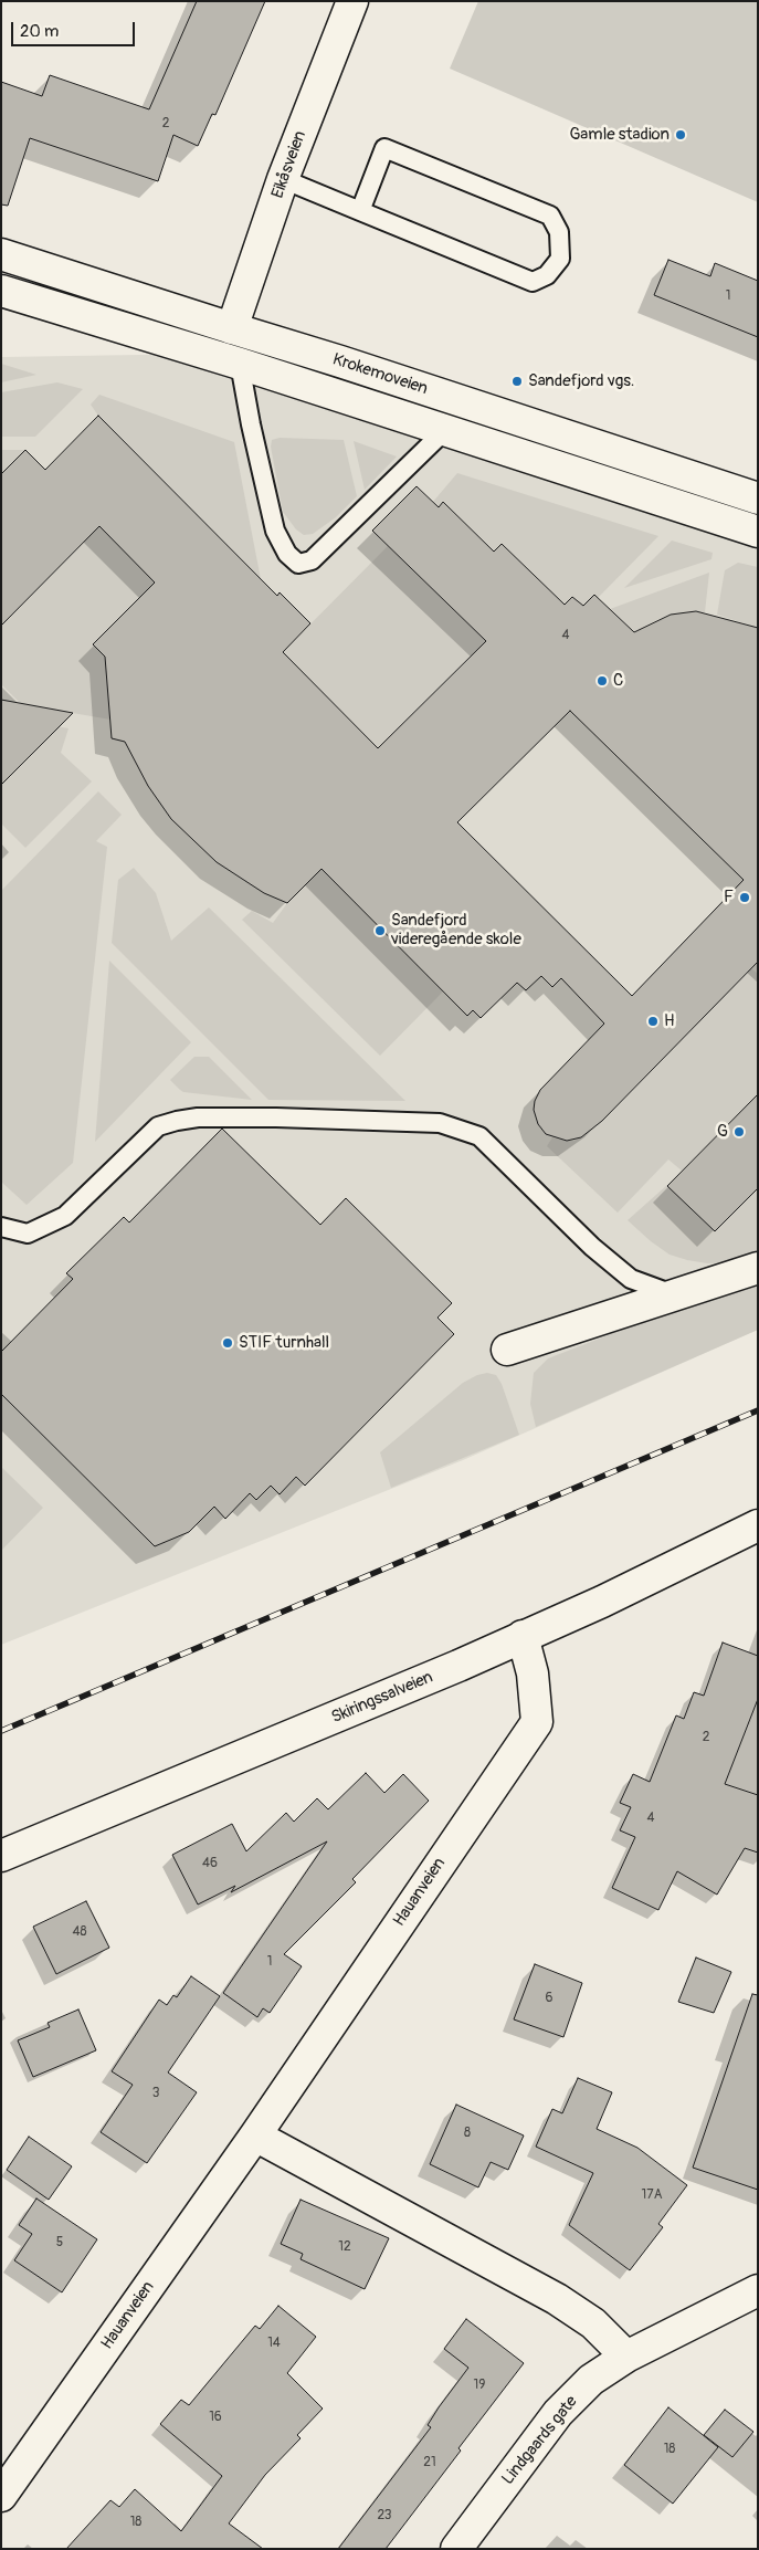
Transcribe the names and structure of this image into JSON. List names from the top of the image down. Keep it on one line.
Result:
{"streets":{"street":["Eikåsveien","Krokemoveien","Skiringssalveien","Hauanveien","Lindgaards gate"]},"crossings":[["Eikåsveien","Krokemoveien"],["Skiringssalveien","Hauanveien"]],"places":["Gamle stadion","Sandefjord vgs.","C","F","Sandefjord videregående skole","H","G","STIF turnhall"],"house_numbers":["2","1","4","2","4","46","48","1","6","3","8","17A","5","12","14","19","16","18","21","23","18"],"scale_bar":"20 m"}
